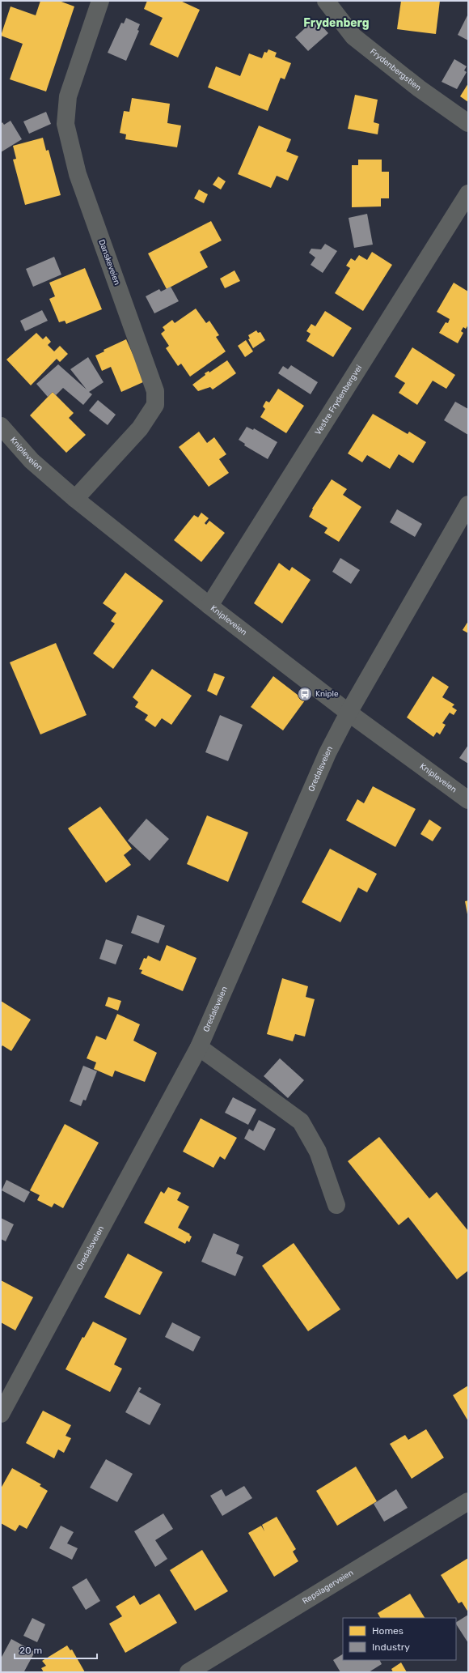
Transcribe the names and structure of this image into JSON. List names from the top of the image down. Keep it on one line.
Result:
{"streets":{"street":["Frydenbergstien","Danskeveien","Vestre Frydenbergvei","Knipleveien","Oredalsveien","Repslagerveien"]},"crossings":[["Danskeveien","Knipleveien"],["Vestre Frydenbergvei","Knipleveien"],["Knipleveien","Oredalsveien"]],"districts":["Frydenberg"],"places":{"bus stop":["Kniple"]},"legend":["Homes","Industry"],"scale_bar":"20 m"}
